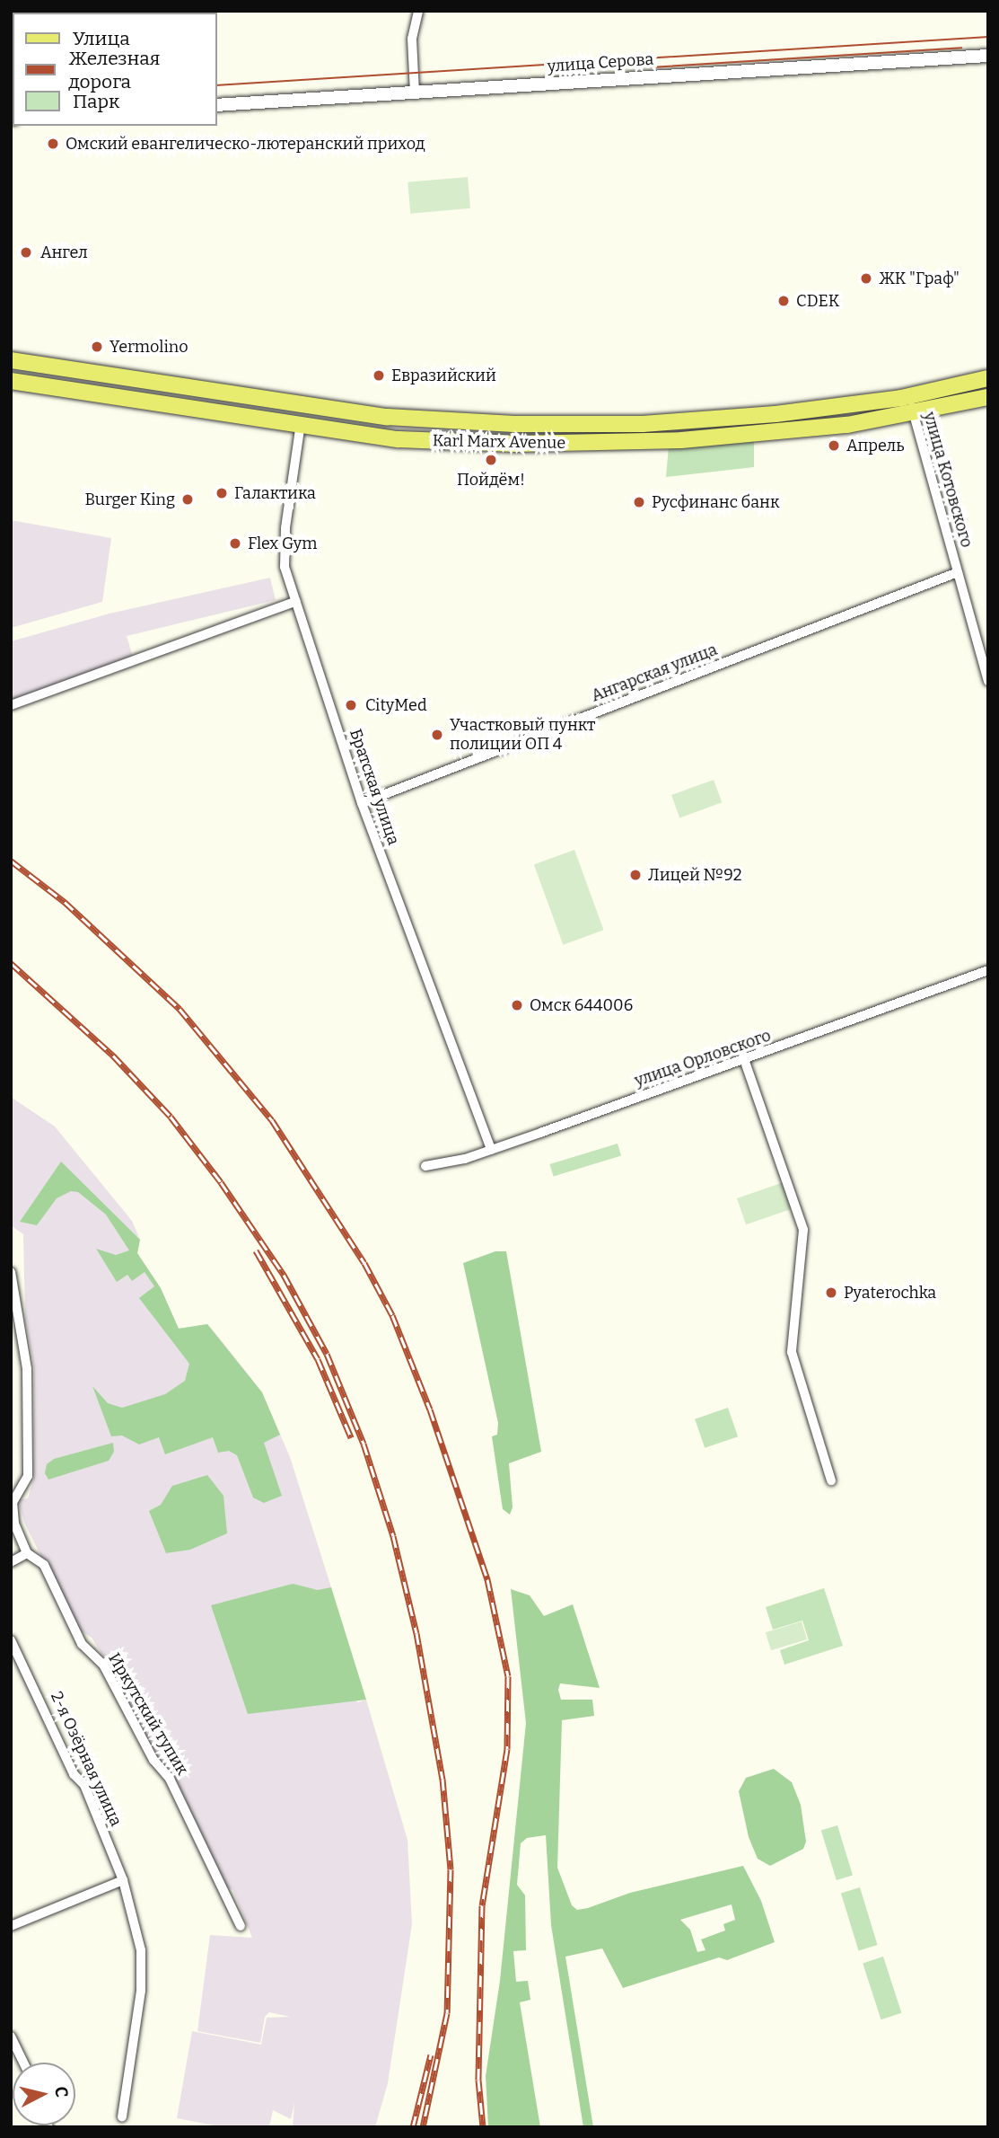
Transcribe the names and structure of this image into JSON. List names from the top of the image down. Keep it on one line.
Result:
{"streets":{"main road":["Karl Marx Avenue"],"street":["улица Серова","улица Котовского","Ангарская улица","Братская улица","улица Орловского","Иркутский тупик","2-я Озёрная улица"]},"crossings":[["Karl Marx Avenue","улица Котовского"],["Karl Marx Avenue","Братская улица"],["улица Котовского","Ангарская улица"],["Ангарская улица","Братская улица"],["Братская улица","улица Орловского"]],"places":["Омский евангелическо-лютеранский приход","Ангел","ЖК \"Граф\"","CDEK","Yermolino","Евразийский","Апрель","Пойдём!","Галактика","Burger King","Русфинанс банк","Flex Gym","CityMed","Участковый пункт полиции ОП 4","Лицей №92","Омск 644006","Pyaterochka"],"legend":["Улица","Железная дорога","Парк"],"north":"right"}
